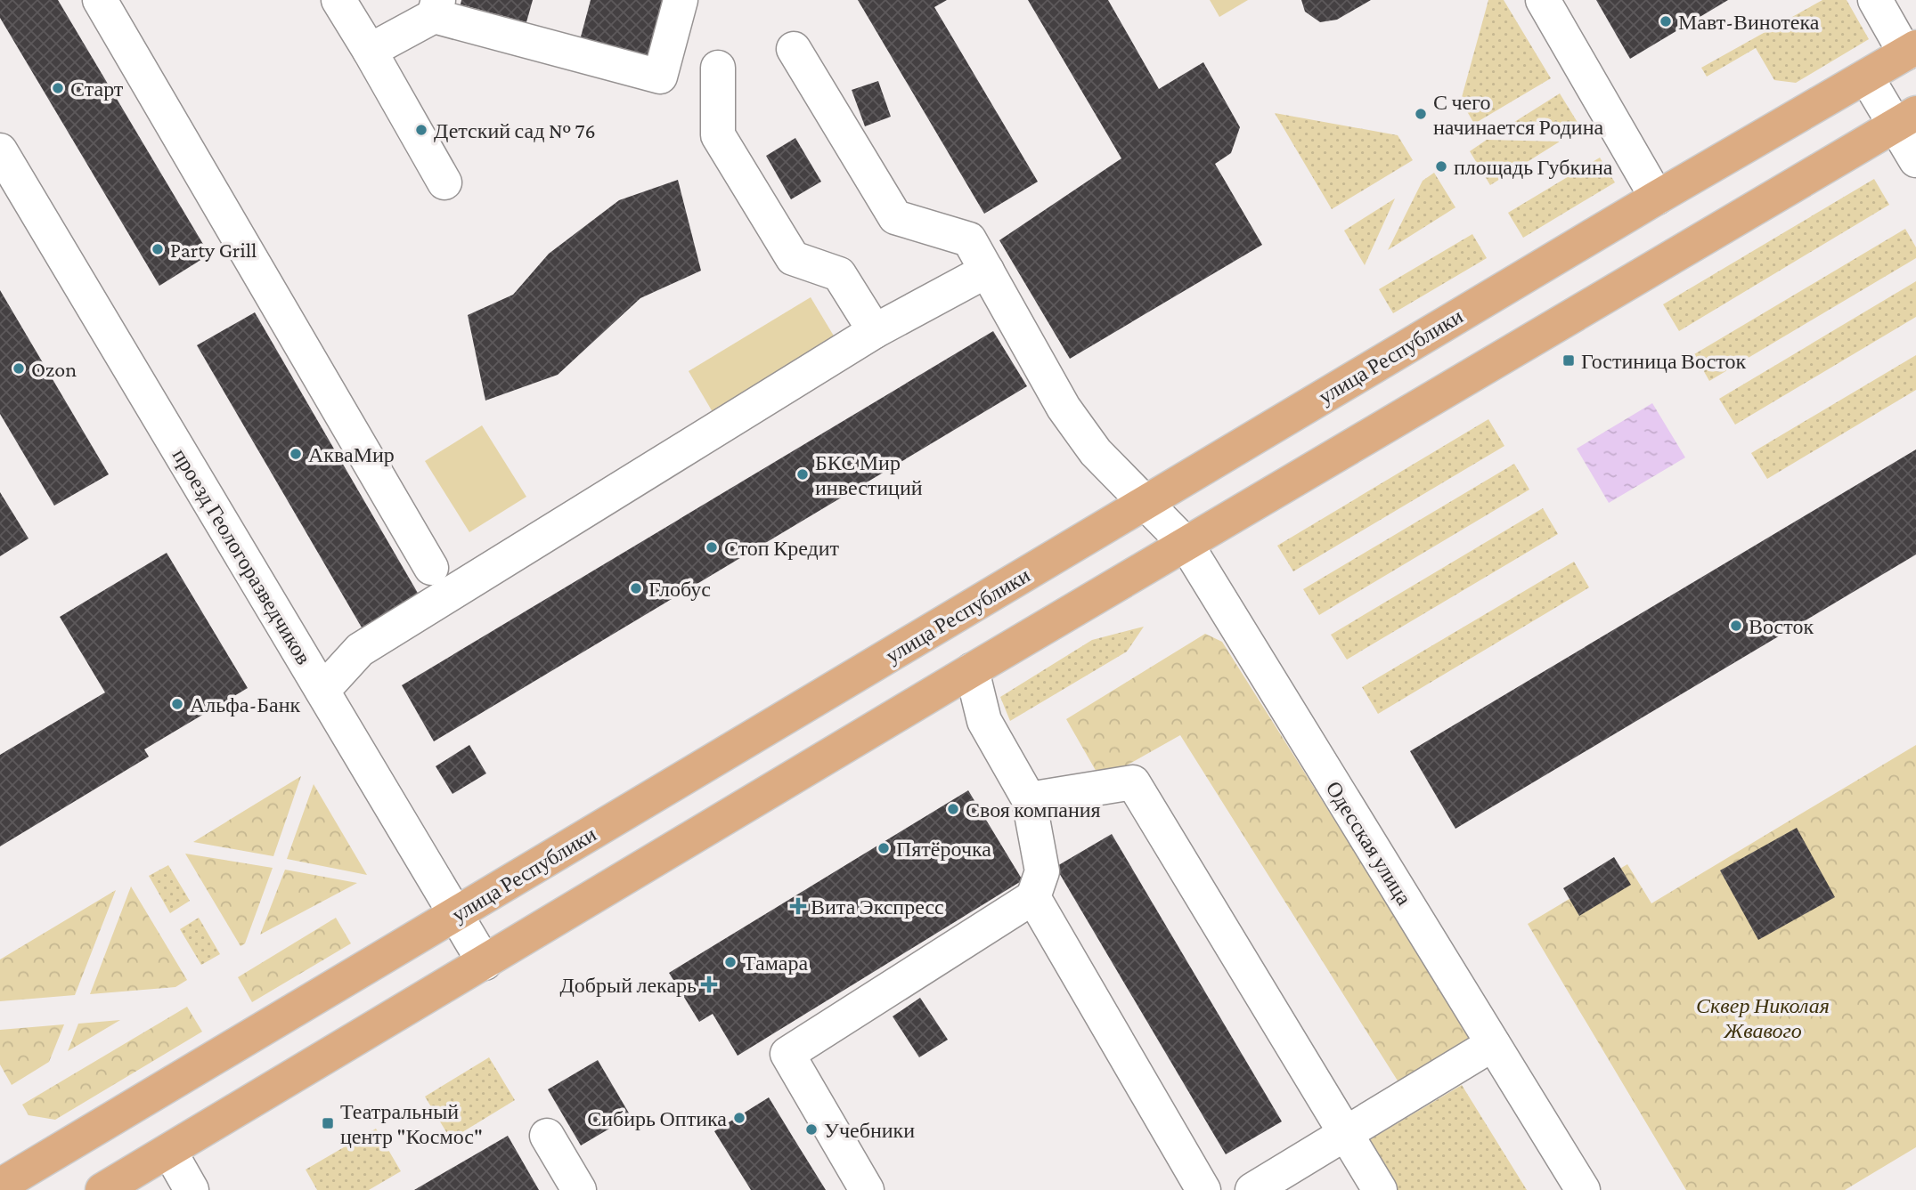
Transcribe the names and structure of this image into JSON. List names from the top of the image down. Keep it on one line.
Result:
{"streets":{"main road":["улица Республики"],"street":["проезд Геологоразведчиков","Одесская улица"]},"crossings":[["улица Республики","проезд Геологоразведчиков"],["улица Республики","Одесская улица"]],"parks":["Сквер Николая Жвавого"],"places":{"other":["Мавт-Винотека","Старт","С чего начинается Родина","Детский сад № 76","площадь Губкина","Party Grill","Ozon","АкваМир","БКС Мир инвестиций","Стоп Кредит","Глобус","Восток","Альфа-Банк","Своя компания","Пятёрочка","Тамара","Сибирь Оптика","Учебники"],"transit":["Гостиница Восток","Театральный центр \"Космос\""],"health":["Вита Экспресс","Добрый лекарь"]}}
